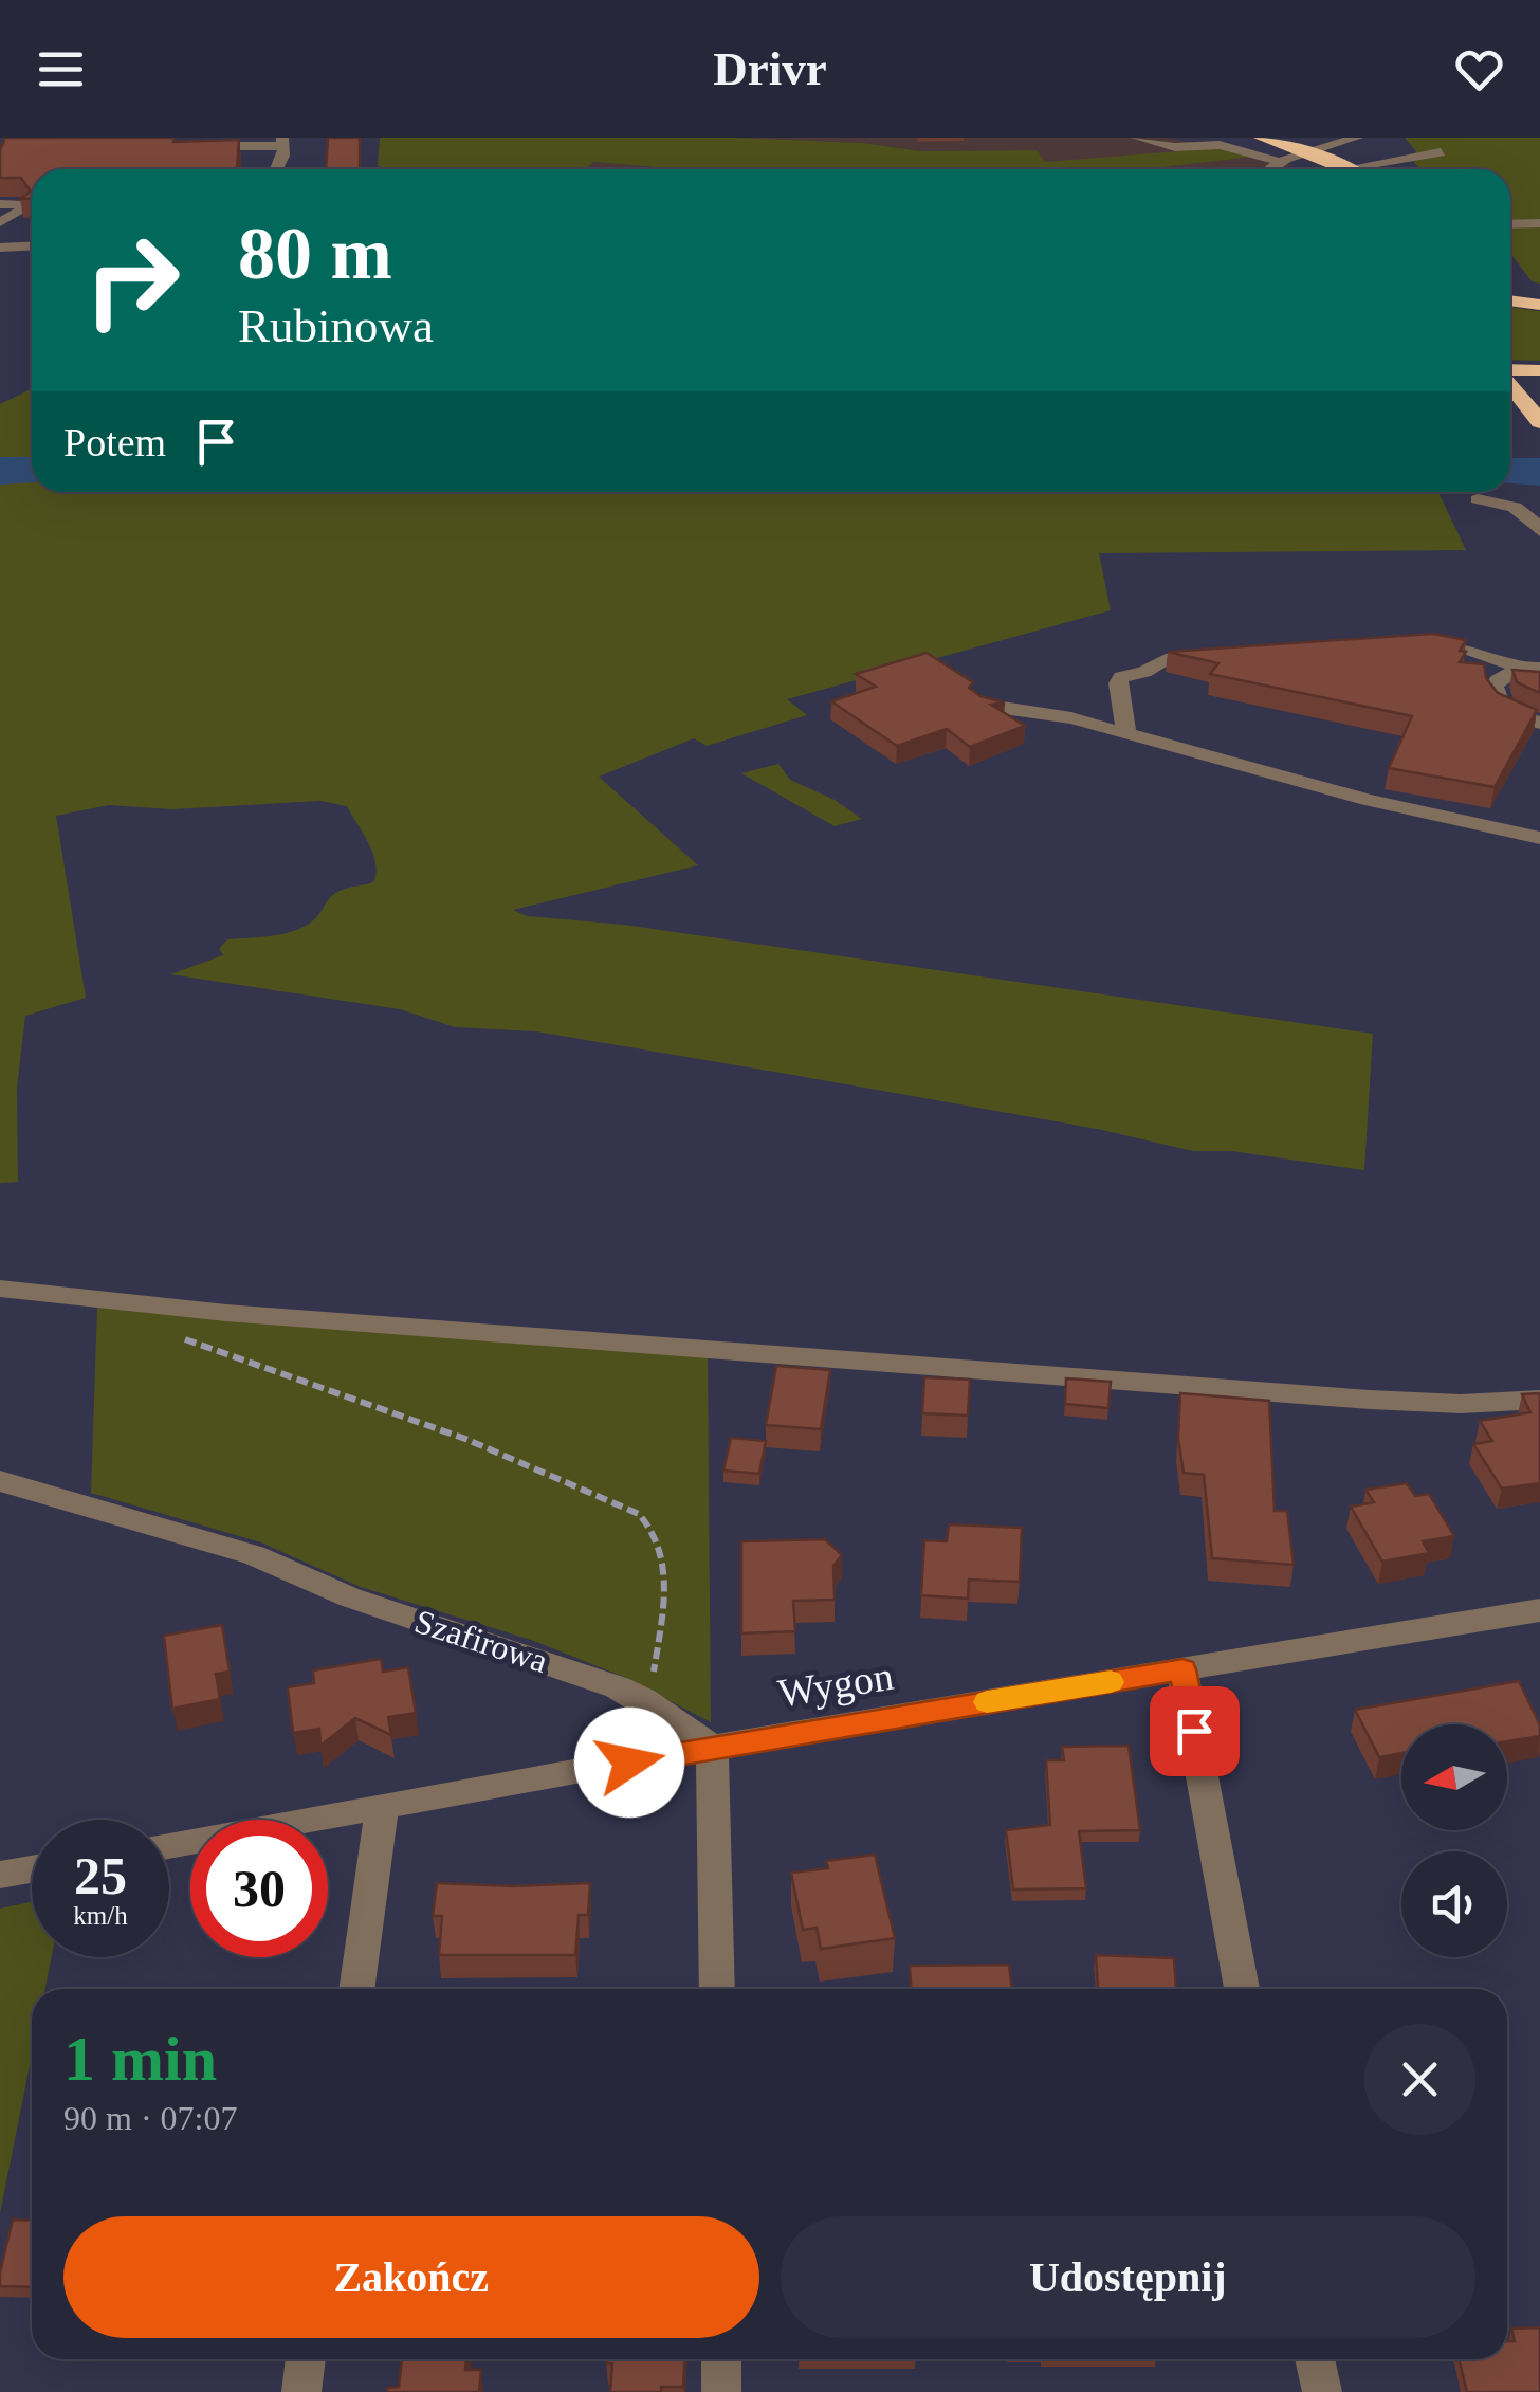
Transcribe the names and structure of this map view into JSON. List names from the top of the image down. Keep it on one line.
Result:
{"streets":{"street":["Szafirowa","Wygon"]},"crossings":[["Szafirowa","Wygon"]],"north":"left","page":{"header":"Drivr","turn":["80 m","Rubinowa"],"then":"Potem","speed":"25 km/h","limit":"30","heading":["1 min","90 m · 07:07"],"buttons":["Zakończ","Udostępnij"]}}
